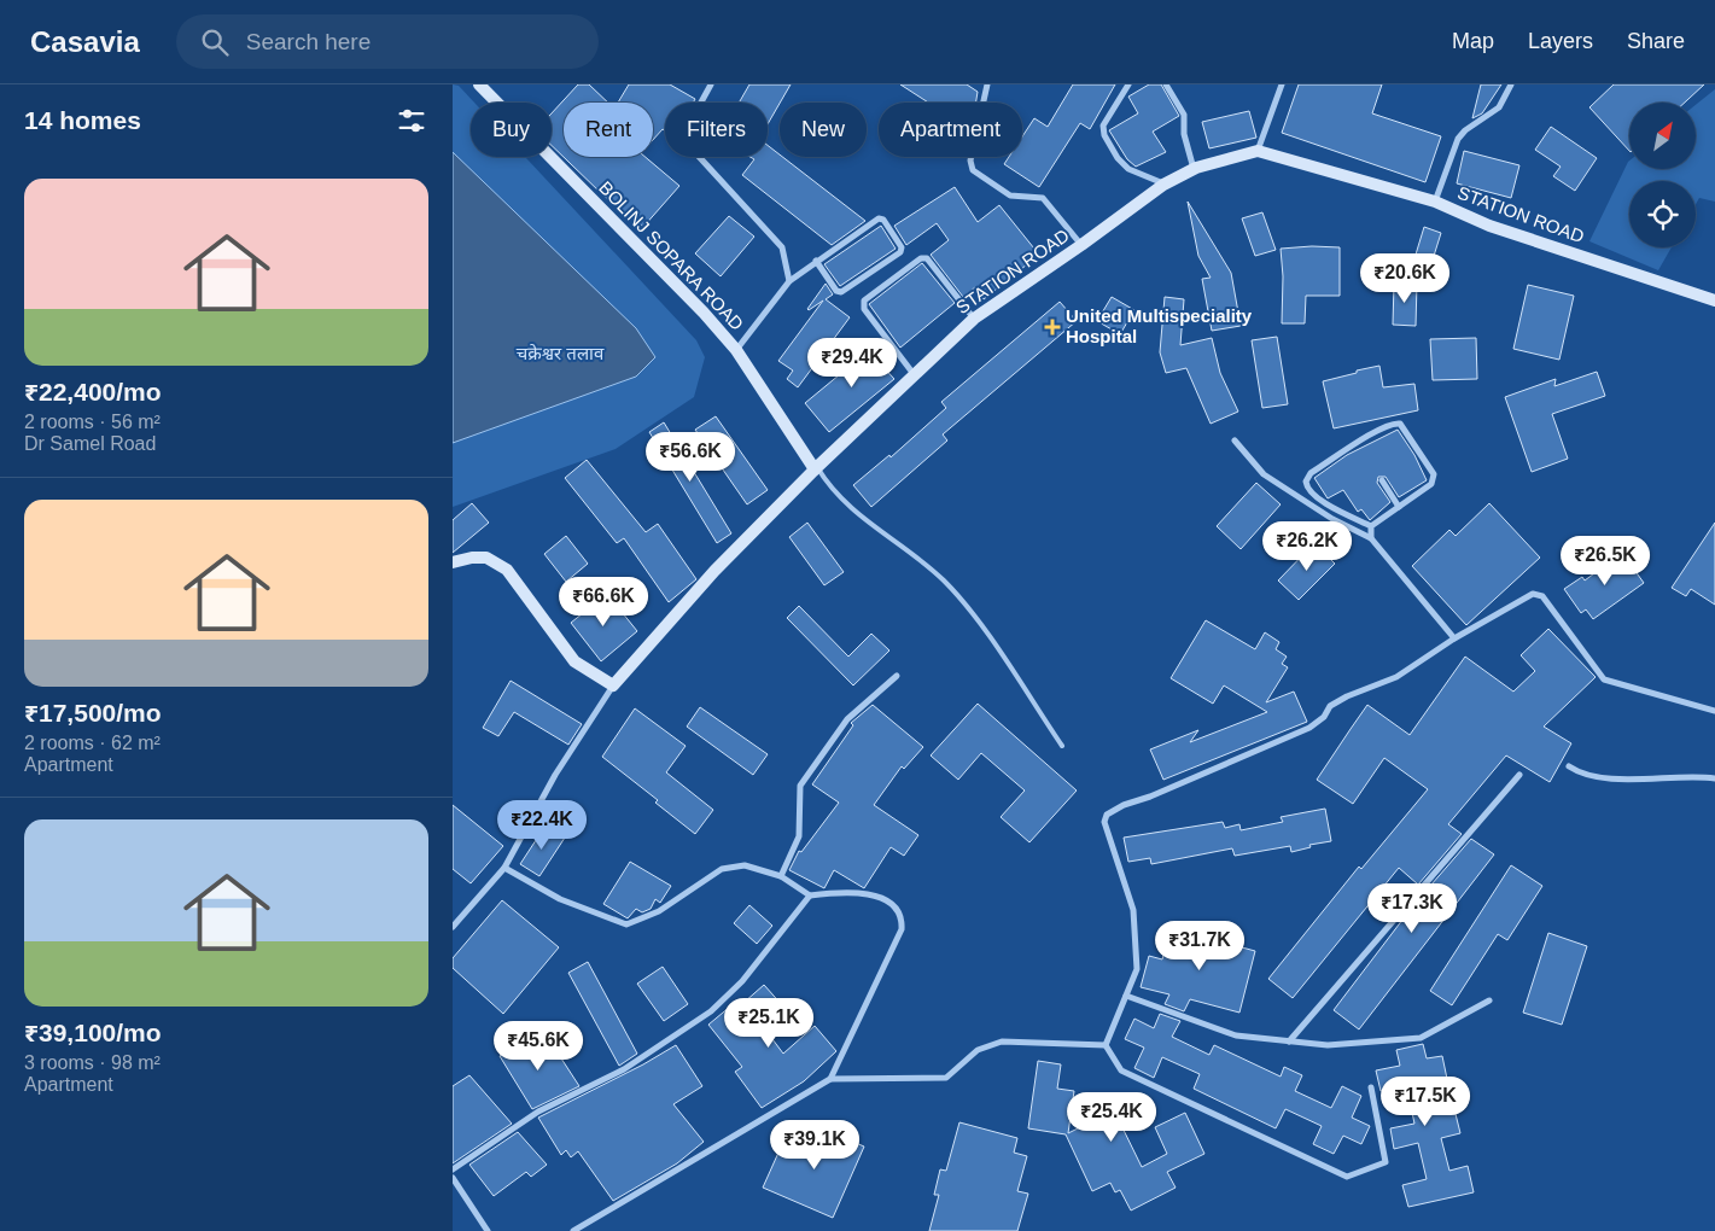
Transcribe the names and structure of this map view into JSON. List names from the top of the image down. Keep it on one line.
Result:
{"streets":{"main road":["STATION ROAD","BOLINJ SOPARA ROAD"]},"crossings":[["STATION ROAD","BOLINJ SOPARA ROAD"]],"parks":["चक्रेश्वर तलाव"],"places":{"health":["United Multispeciality Hospital"]},"north":"top right","page":{"header":"Casavia","search":"Search here","nav":["Map","Layers","Share"],"heading":"14 homes","chip":["Buy","Rent","Filters","New","Apartment"],"list":[{"name":"₹22,400/mo","note":"2 rooms · 56 m² · Dr Samel Road"},{"name":"₹17,500/mo","note":"2 rooms · 62 m² · Apartment"},{"name":"₹39,100/mo","note":"3 rooms · 98 m² · Apartment"}],"price":["₹20.6K","₹29.4K","₹56.6K","₹26.2K","₹26.5K","₹66.6K","₹22.4K","₹17.3K","₹31.7K","₹25.1K","₹45.6K","₹17.5K","₹25.4K","₹39.1K"]}}
